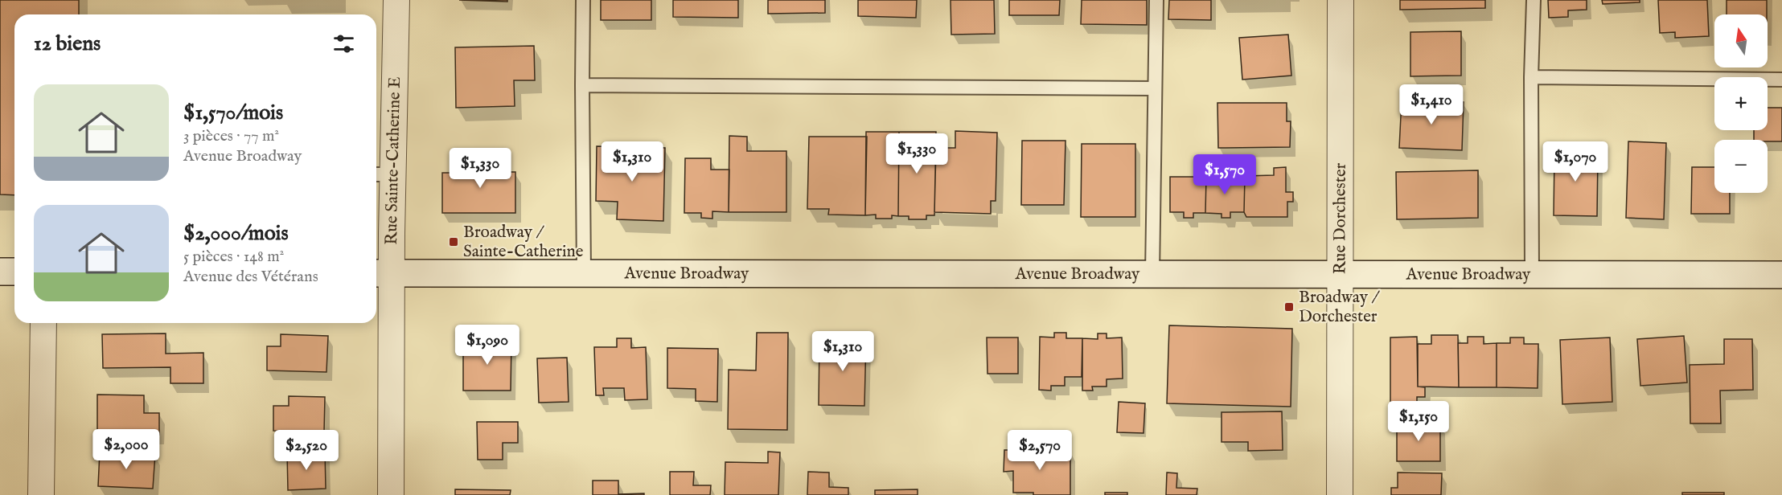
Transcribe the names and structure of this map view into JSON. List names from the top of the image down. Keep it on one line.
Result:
{"streets":{"street":["Rue Sainte-Catherine E","Rue Dorchester","Avenue Broadway"]},"crossings":[["Rue Sainte-Catherine E","Avenue Broadway"],["Rue Dorchester","Avenue Broadway"]],"places":{"transit":["Broadway / Sainte-Catherine","Broadway / Dorchester"]},"north":"top","page":{"map_buttons":["+","−"],"heading":"12 biens","list":[{"name":"$1,570/mois","note":"3 pièces · 77 m² · Avenue Broadway"},{"name":"$2,000/mois","note":"5 pièces · 148 m² · Avenue des Vétérans"}],"price":["$1,410","$1,330","$1,310","$1,070","$1,330","$1,570","$1,090","$1,310","$1,150","$2,000","$2,520","$2,570"]}}
